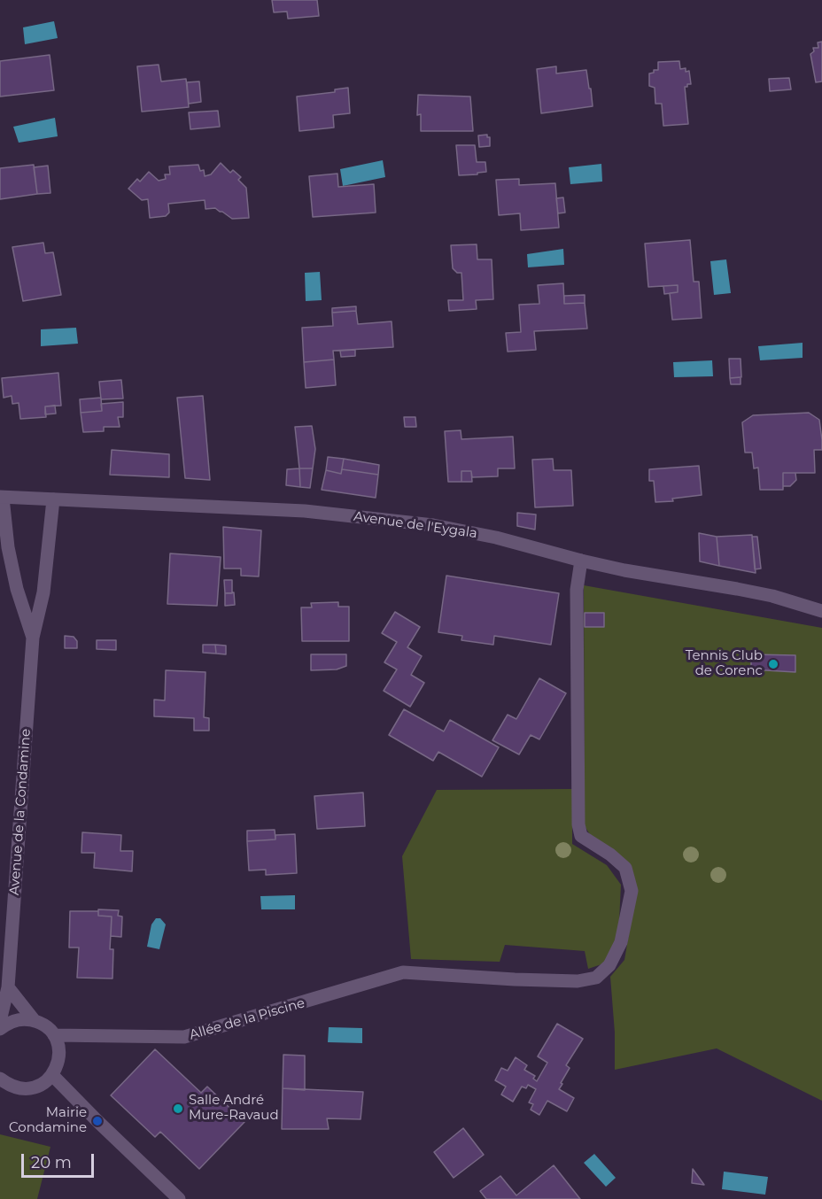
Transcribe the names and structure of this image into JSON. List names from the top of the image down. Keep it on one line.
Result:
{"streets":{"street":["Avenue de l'Eygala","Avenue de la Condamine","Allée de la Piscine"]},"crossings":[["Avenue de l'Eygala","Avenue de la Condamine"],["Avenue de l'Eygala","Allée de la Piscine"]],"places":["Tennis Club de Corenc","Salle André Mure-Ravaud","Mairie Condamine"],"scale_bar":"20 m"}
